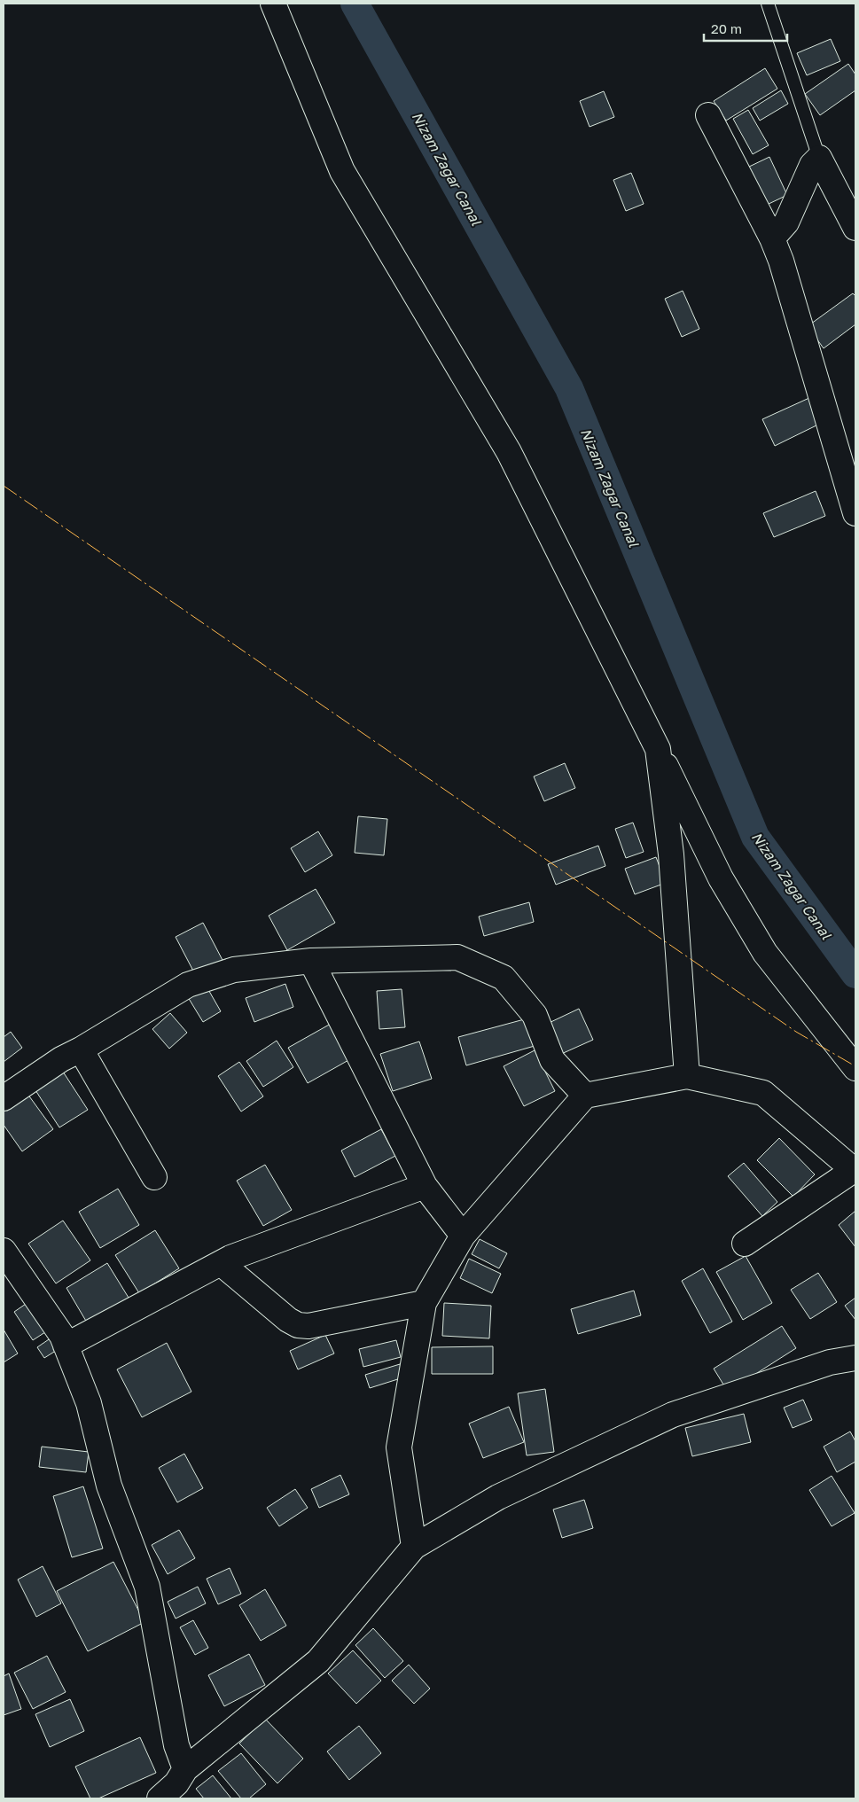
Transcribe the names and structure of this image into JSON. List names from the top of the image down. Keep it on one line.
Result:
{"water":["Nizam Zagar Canal"],"scale_bar":"20 m"}
